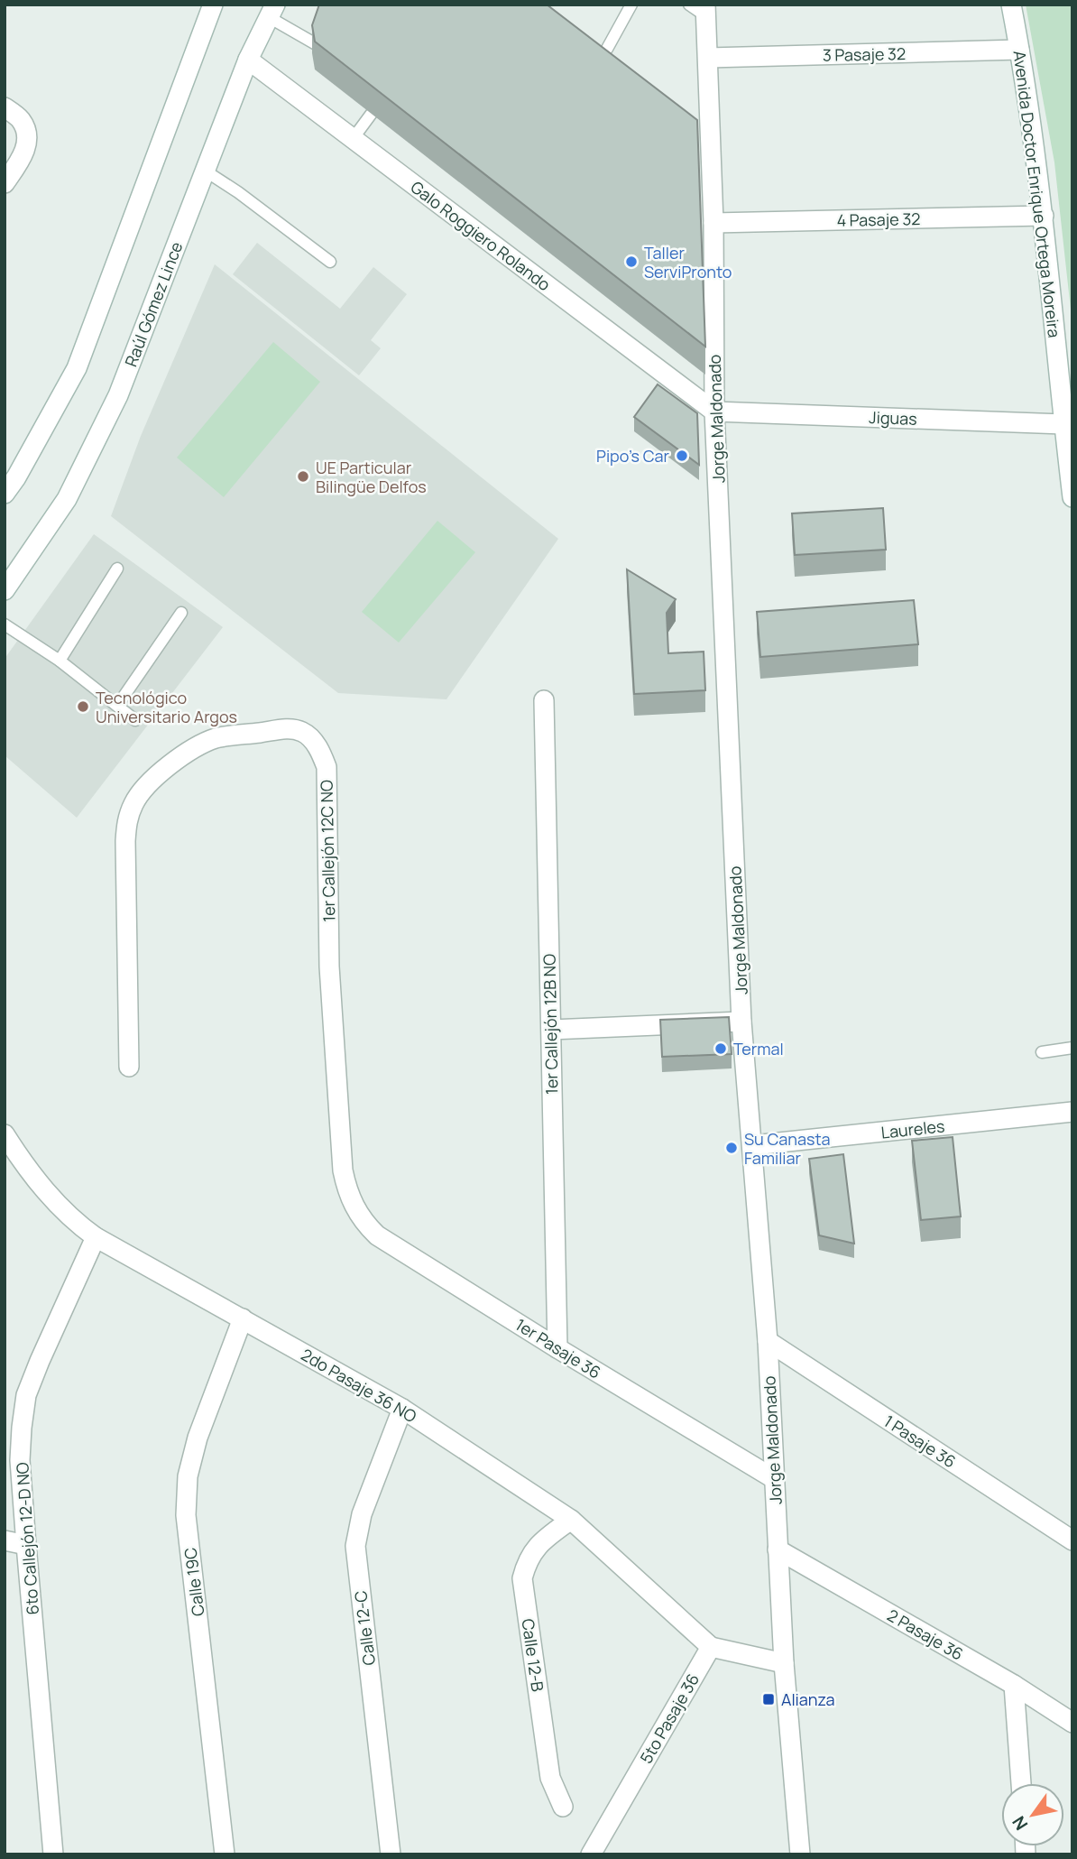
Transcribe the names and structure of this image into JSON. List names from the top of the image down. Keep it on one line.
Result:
{"streets":{"street":["3 Pasaje 32","Avenida Doctor Enrique Ortega Moreira","4 Pasaje 32","Galo Roggiero Rolando","Raúl Gómez Lince","Jiguas","Jorge Maldonado","1er Callejón 12C NO","1er Callejón 12B NO","Laureles","1er Pasaje 36","2do Pasaje 36 NO","1 Pasaje 36","6to Callejón 12-D NO","Calle 19C","Calle 12-C","2 Pasaje 36","Calle 12-B","5to Pasaje 36"]},"crossings":[["3 Pasaje 32","Avenida Doctor Enrique Ortega Moreira"],["3 Pasaje 32","Jorge Maldonado"],["Avenida Doctor Enrique Ortega Moreira","4 Pasaje 32"],["Avenida Doctor Enrique Ortega Moreira","Jiguas"],["4 Pasaje 32","Jorge Maldonado"],["Galo Roggiero Rolando","Raúl Gómez Lince"],["Galo Roggiero Rolando","Jiguas"],["Galo Roggiero Rolando","Jorge Maldonado"],["Jiguas","Jorge Maldonado"],["Jorge Maldonado","Laureles"],["Jorge Maldonado","1er Pasaje 36"],["Jorge Maldonado","1 Pasaje 36"],["Jorge Maldonado","2 Pasaje 36"],["1er Callejón 12C NO","1er Pasaje 36"],["1er Callejón 12B NO","1er Pasaje 36"],["2do Pasaje 36 NO","6to Callejón 12-D NO"],["2do Pasaje 36 NO","Calle 19C"],["2do Pasaje 36 NO","Calle 12-C"],["2do Pasaje 36 NO","Calle 12-B"],["2do Pasaje 36 NO","5to Pasaje 36"]],"places":{"other":["Taller ServiPronto","Pipo's Car","UE Particular Bilingüe Delfos","Tecnológico Universitario Argos","Termal","Su Canasta Familiar"],"transit":["Alianza"]},"north":"bottom left"}
